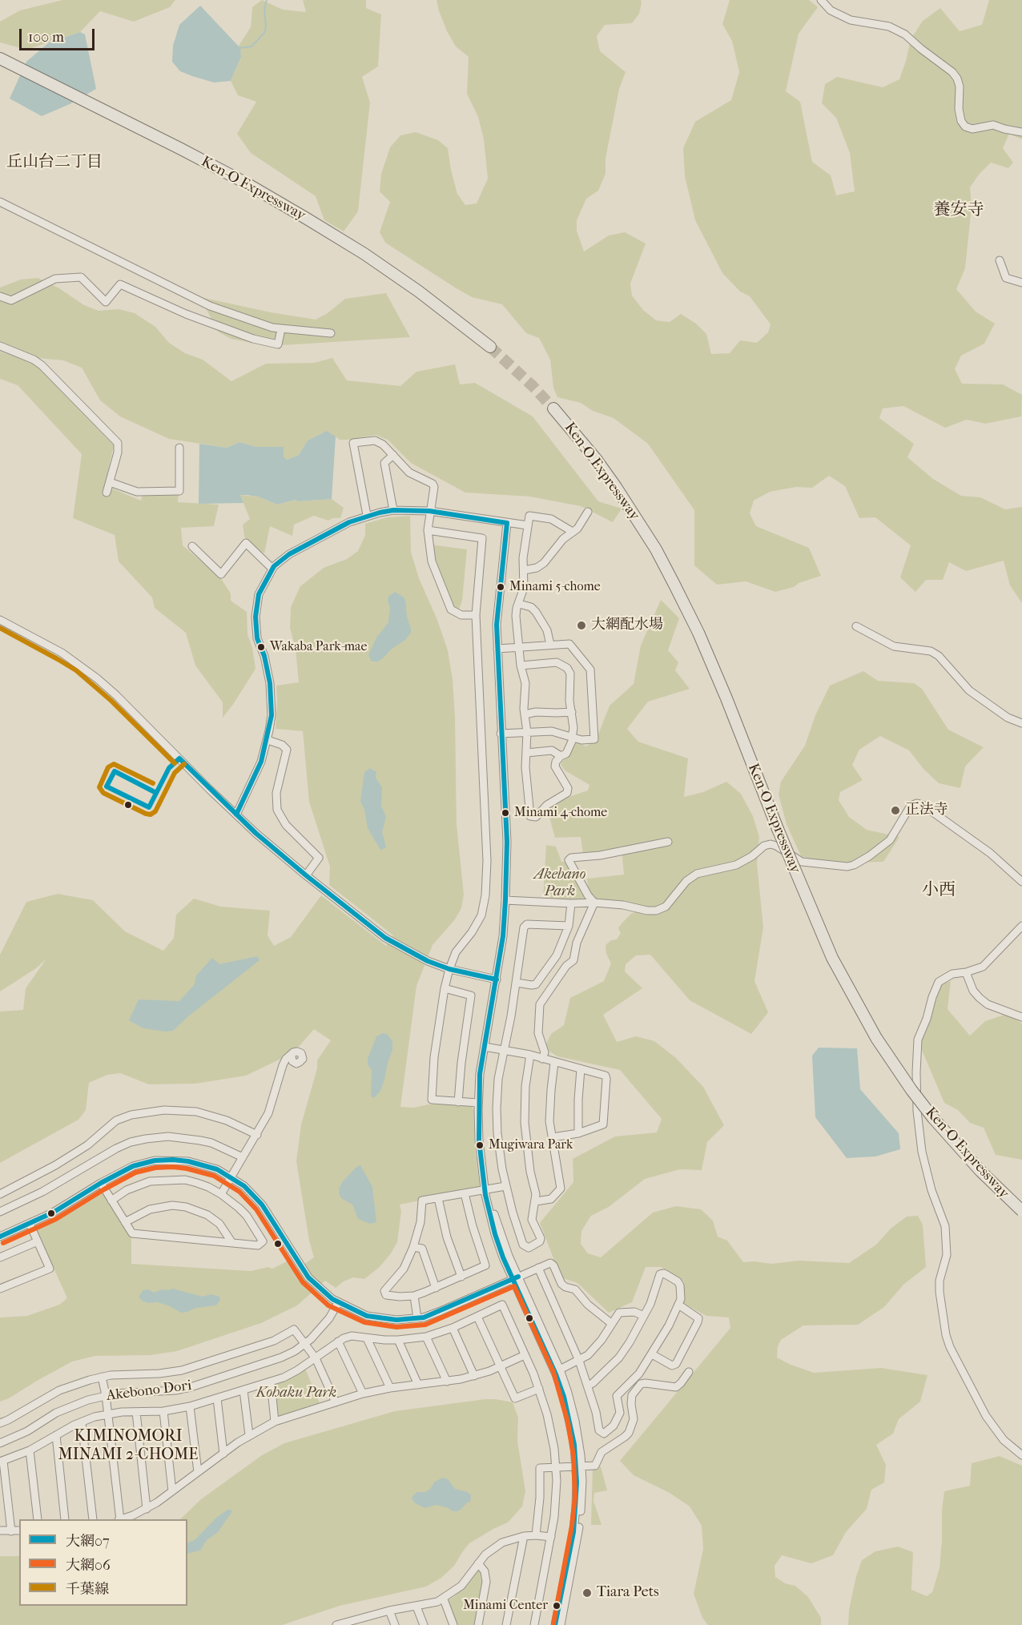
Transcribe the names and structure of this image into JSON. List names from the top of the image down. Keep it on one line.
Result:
{"streets":{"highway":["Ken-O Expressway"],"street":["Akebono Dori"]},"districts":["丘山台二丁目","養安寺","小西","KIMINOMORI MINAMI 2-CHOME"],"parks":["Akebano Park","Kohaku Park"],"places":["Minami 5-chome","大網配水場","Wakaba Park-mae","正法寺","Minami 4-chome","Mugiwara Park","Tiara Pets","Minami Center"],"lines":["transit line 大網07","transit line 千葉線","transit line 大網06"],"legend":["大網07","大網06","千葉線"],"scale_bar":"100 m"}
